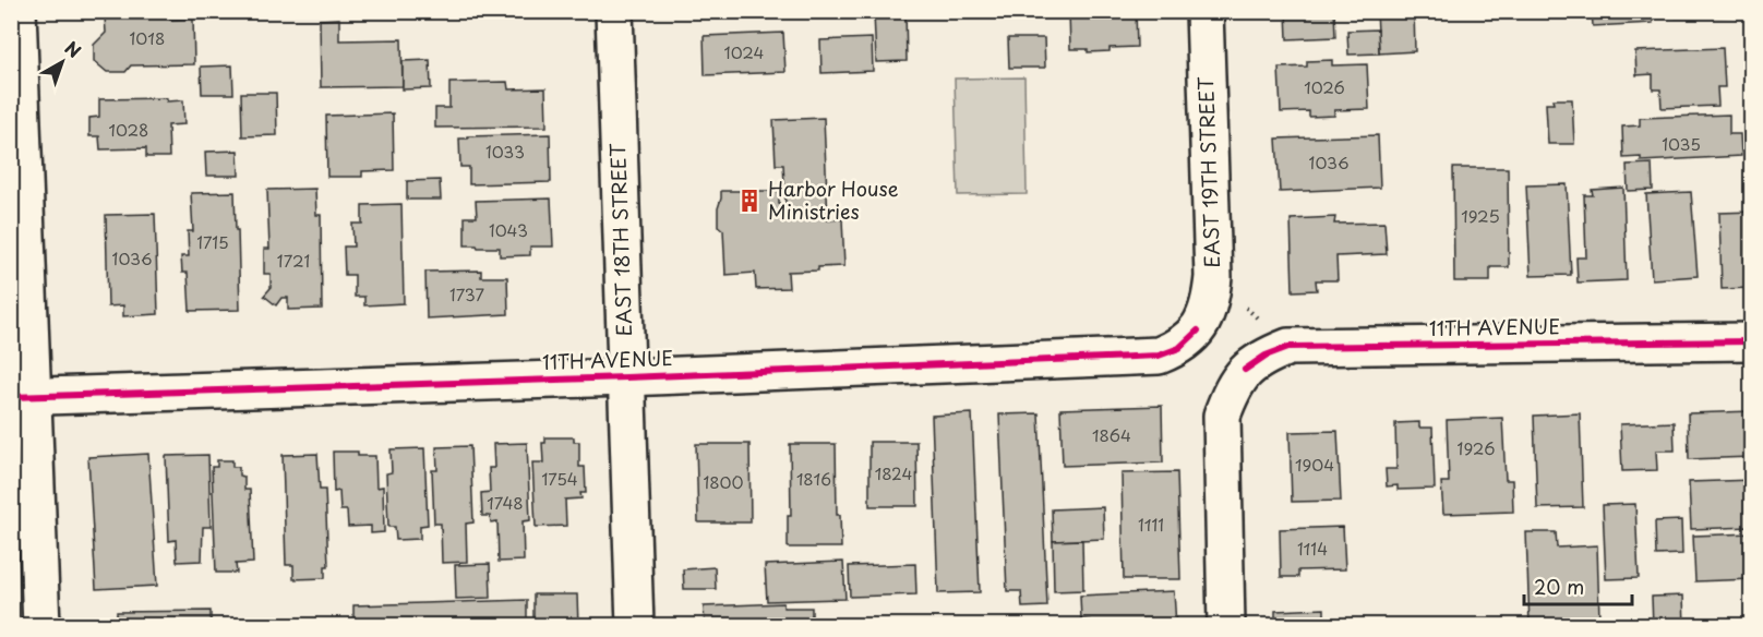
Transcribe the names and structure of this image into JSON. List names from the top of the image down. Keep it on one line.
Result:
{"streets":{"street":["EAST 19TH STREET","EAST 18TH STREET","11TH AVENUE"]},"crossings":[["EAST 19TH STREET","11TH AVENUE"],["EAST 18TH STREET","11TH AVENUE"]],"places":{"building":["Harbor House Ministries"]},"house_numbers":["1018","1024","1026","1028","1035","1033","1036","1925","1043","1715","1036","1721","1737","1864","1926","1904","1824","1754","1816","1800","1748","1111","1114"],"scale_bar":"20 m","north":"top right"}
